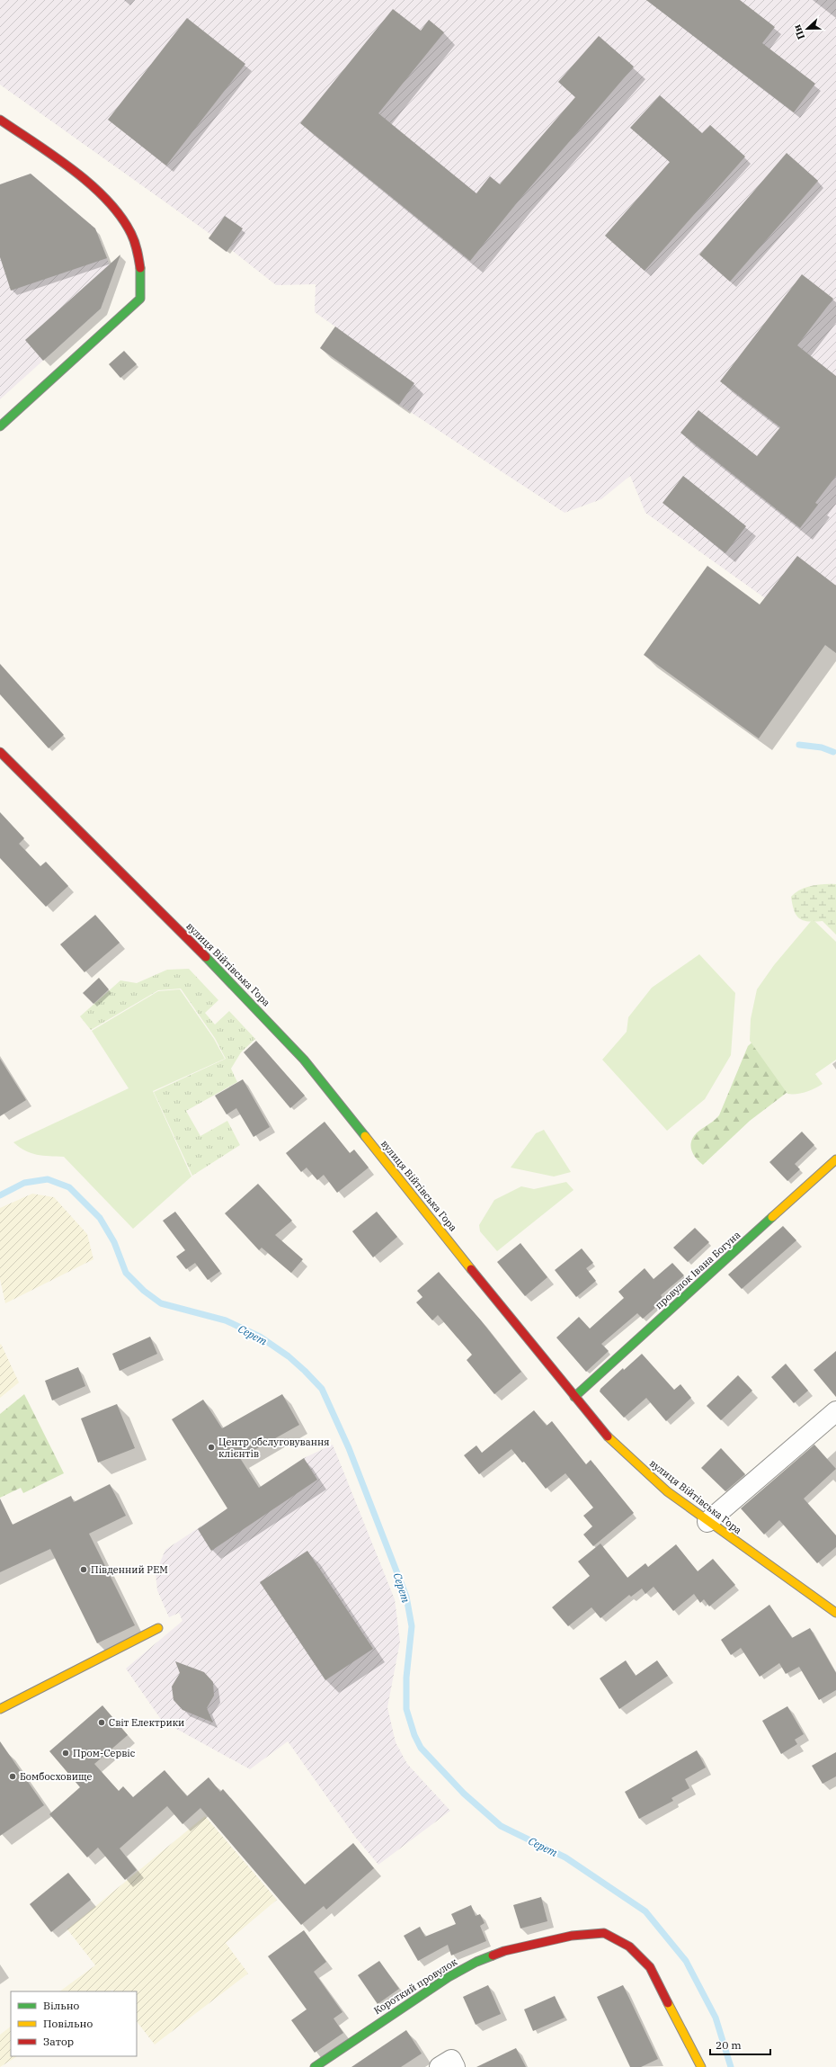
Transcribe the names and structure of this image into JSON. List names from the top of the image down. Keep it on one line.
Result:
{"streets":{"street":["вулиця Війтівська Гора","провулок Івана Богуна","Короткий провулок"]},"crossings":[["вулиця Війтівська Гора","провулок Івана Богуна"]],"water":["Серет"],"places":["Центр обслуговування клієнтів","Південний РЕМ","Світ Електрики","Пром-Сервіс","Бомбосховище"],"legend":["Вільно","Повільно","Затор"],"scale_bar":"20 m","north":"left"}
